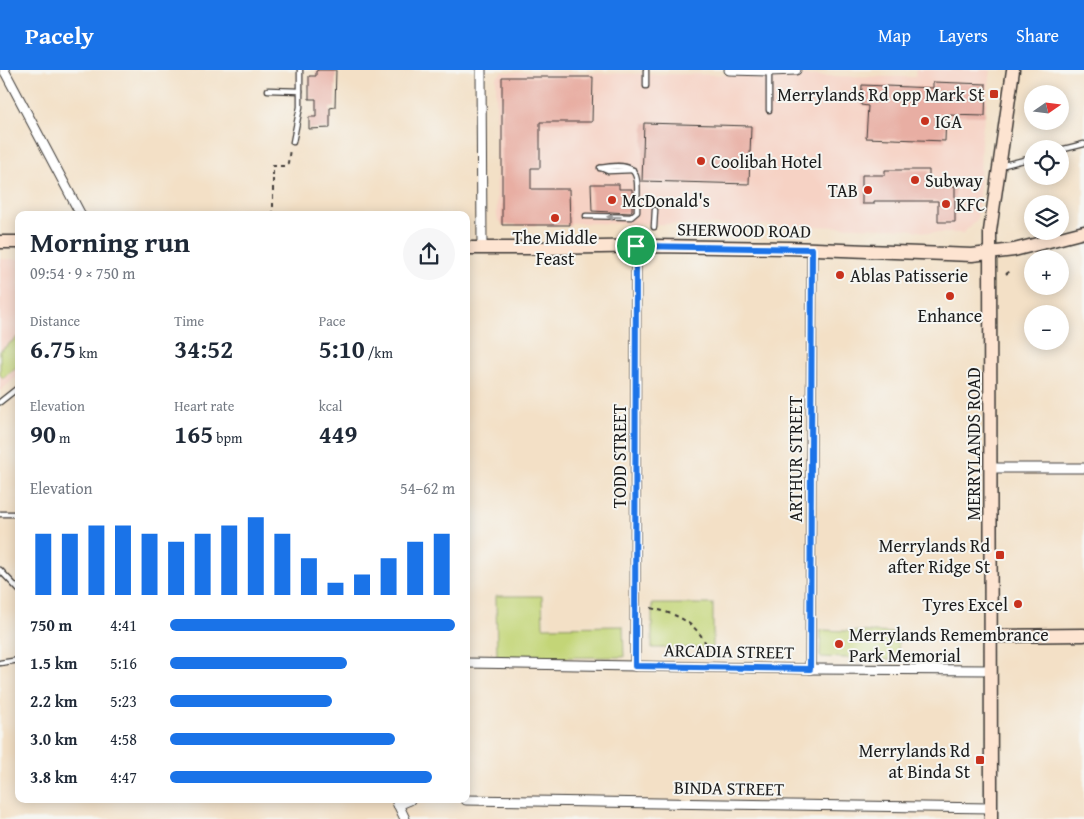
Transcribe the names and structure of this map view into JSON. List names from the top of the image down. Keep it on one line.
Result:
{"streets":{"main road":["SHERWOOD ROAD","MERRYLANDS ROAD"],"street":["TODD STREET","ARTHUR STREET","ARCADIA STREET","BINDA STREET"]},"crossings":[["SHERWOOD ROAD","MERRYLANDS ROAD"],["SHERWOOD ROAD","TODD STREET"],["SHERWOOD ROAD","ARTHUR STREET"],["MERRYLANDS ROAD","ARCADIA STREET"],["MERRYLANDS ROAD","BINDA STREET"],["TODD STREET","ARCADIA STREET"],["ARTHUR STREET","ARCADIA STREET"]],"places":{"transit":["Merrylands Rd opp Mark St","Merrylands Rd after Ridge St","Merrylands Rd at Binda St"],"other":["IGA","Coolibah Hotel","Subway","TAB","McDonald's","KFC","The Middle Feast","Ablas Patisserie","Enhance","Tyres Excel","Merrylands Remembrance Park Memorial"]},"north":"right","page":{"header":"Pacely","nav":["Map","Layers","Share"],"map_buttons":["+","−"],"heading":["Morning run","09:54 · 9 × 750 m"],"stats":[["Distance","6.75 km"],["Time","34:52"],["Pace","5:10 /km"],["Elevation","90 m"],["Heart rate","165 bpm"],["kcal","449"]],"chart":["Elevation","54–62 m"],"list":[{"name":"750 m","note":"4:41"},{"name":"1.5 km","note":"5:16"},{"name":"2.2 km","note":"5:23"},{"name":"3.0 km","note":"4:58"},{"name":"3.8 km","note":"4:47"}]}}
